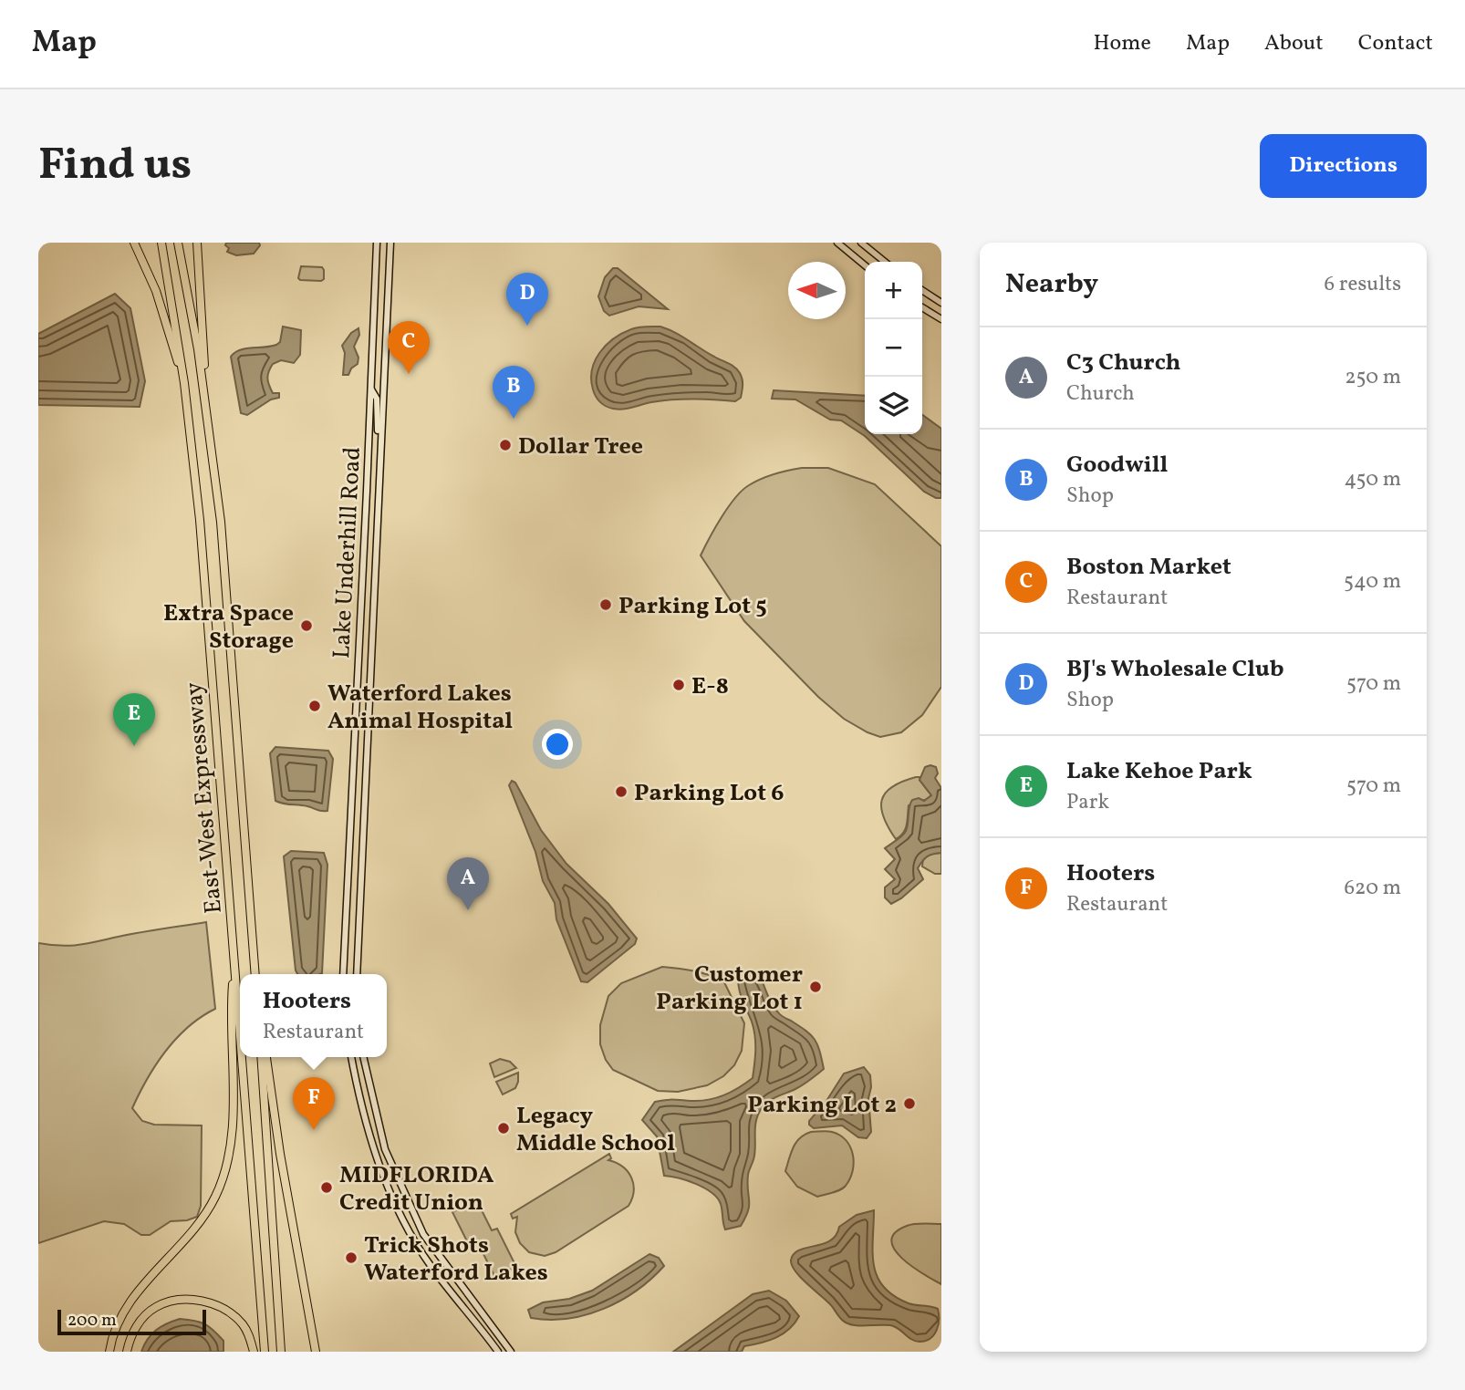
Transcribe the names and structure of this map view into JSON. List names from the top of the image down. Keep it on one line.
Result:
{"streets":{"highway":["East-West Expressway"],"street":["Lake Underhill Road"]},"places":["Dollar Tree","Parking Lot 5","Extra Space Storage","E-8","Waterford Lakes Animal Hospital","Parking Lot 6","Customer Parking Lot 1","Parking Lot 2","Legacy Middle School","MIDFLORIDA Credit Union","Trick Shots Waterford Lakes"],"scale_bar":"200 m","north":"left","page":{"header":"Map","nav":["Home","Map","About","Contact"],"buttons":"Directions","title":"Find us","heading":["Nearby","6 results"],"map_buttons":["+","−"],"pins":["D","C","B","E","A","F"],"list":[{"mark":"A","name":"C3 Church","note":"Church","value":"250 m"},{"mark":"B","name":"Goodwill","note":"Shop","value":"450 m"},{"mark":"C","name":"Boston Market","note":"Restaurant","value":"540 m"},{"mark":"D","name":"BJ's Wholesale Club","note":"Shop","value":"570 m"},{"mark":"E","name":"Lake Kehoe Park","note":"Park","value":"570 m"},{"mark":"F","name":"Hooters","note":"Restaurant","value":"620 m"}],"popup":["Hooters","Restaurant"],"scale":"200 m"}}
